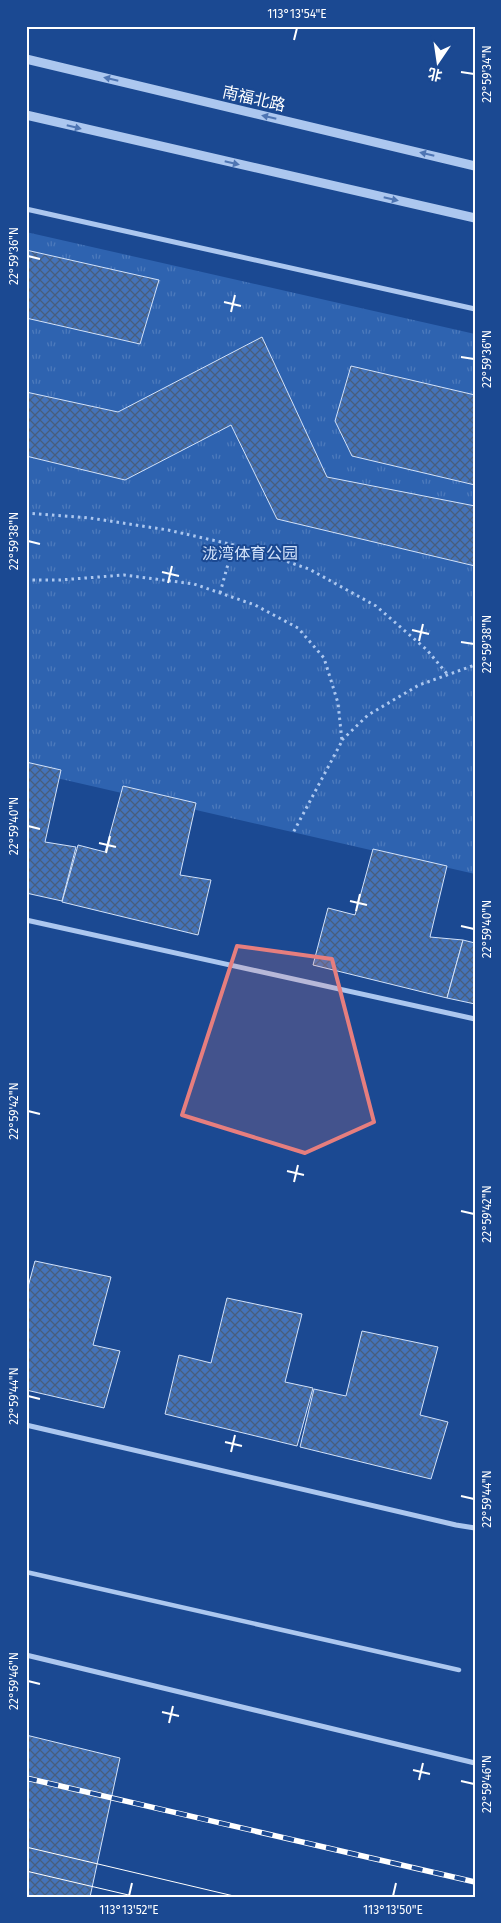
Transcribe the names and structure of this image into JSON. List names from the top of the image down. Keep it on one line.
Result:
{"streets":{"street":["南福北路"]},"parks":["泷湾体育公园"],"north":"bottom","coordinates":["113°13'54\"E","22°59'34\"N","22°59'36\"N","22°59'38\"N","22°59'40\"N","22°59'42\"N","22°59'44\"N","22°59'46\"N","113°13'52\"E","113°13'50\"E"]}
